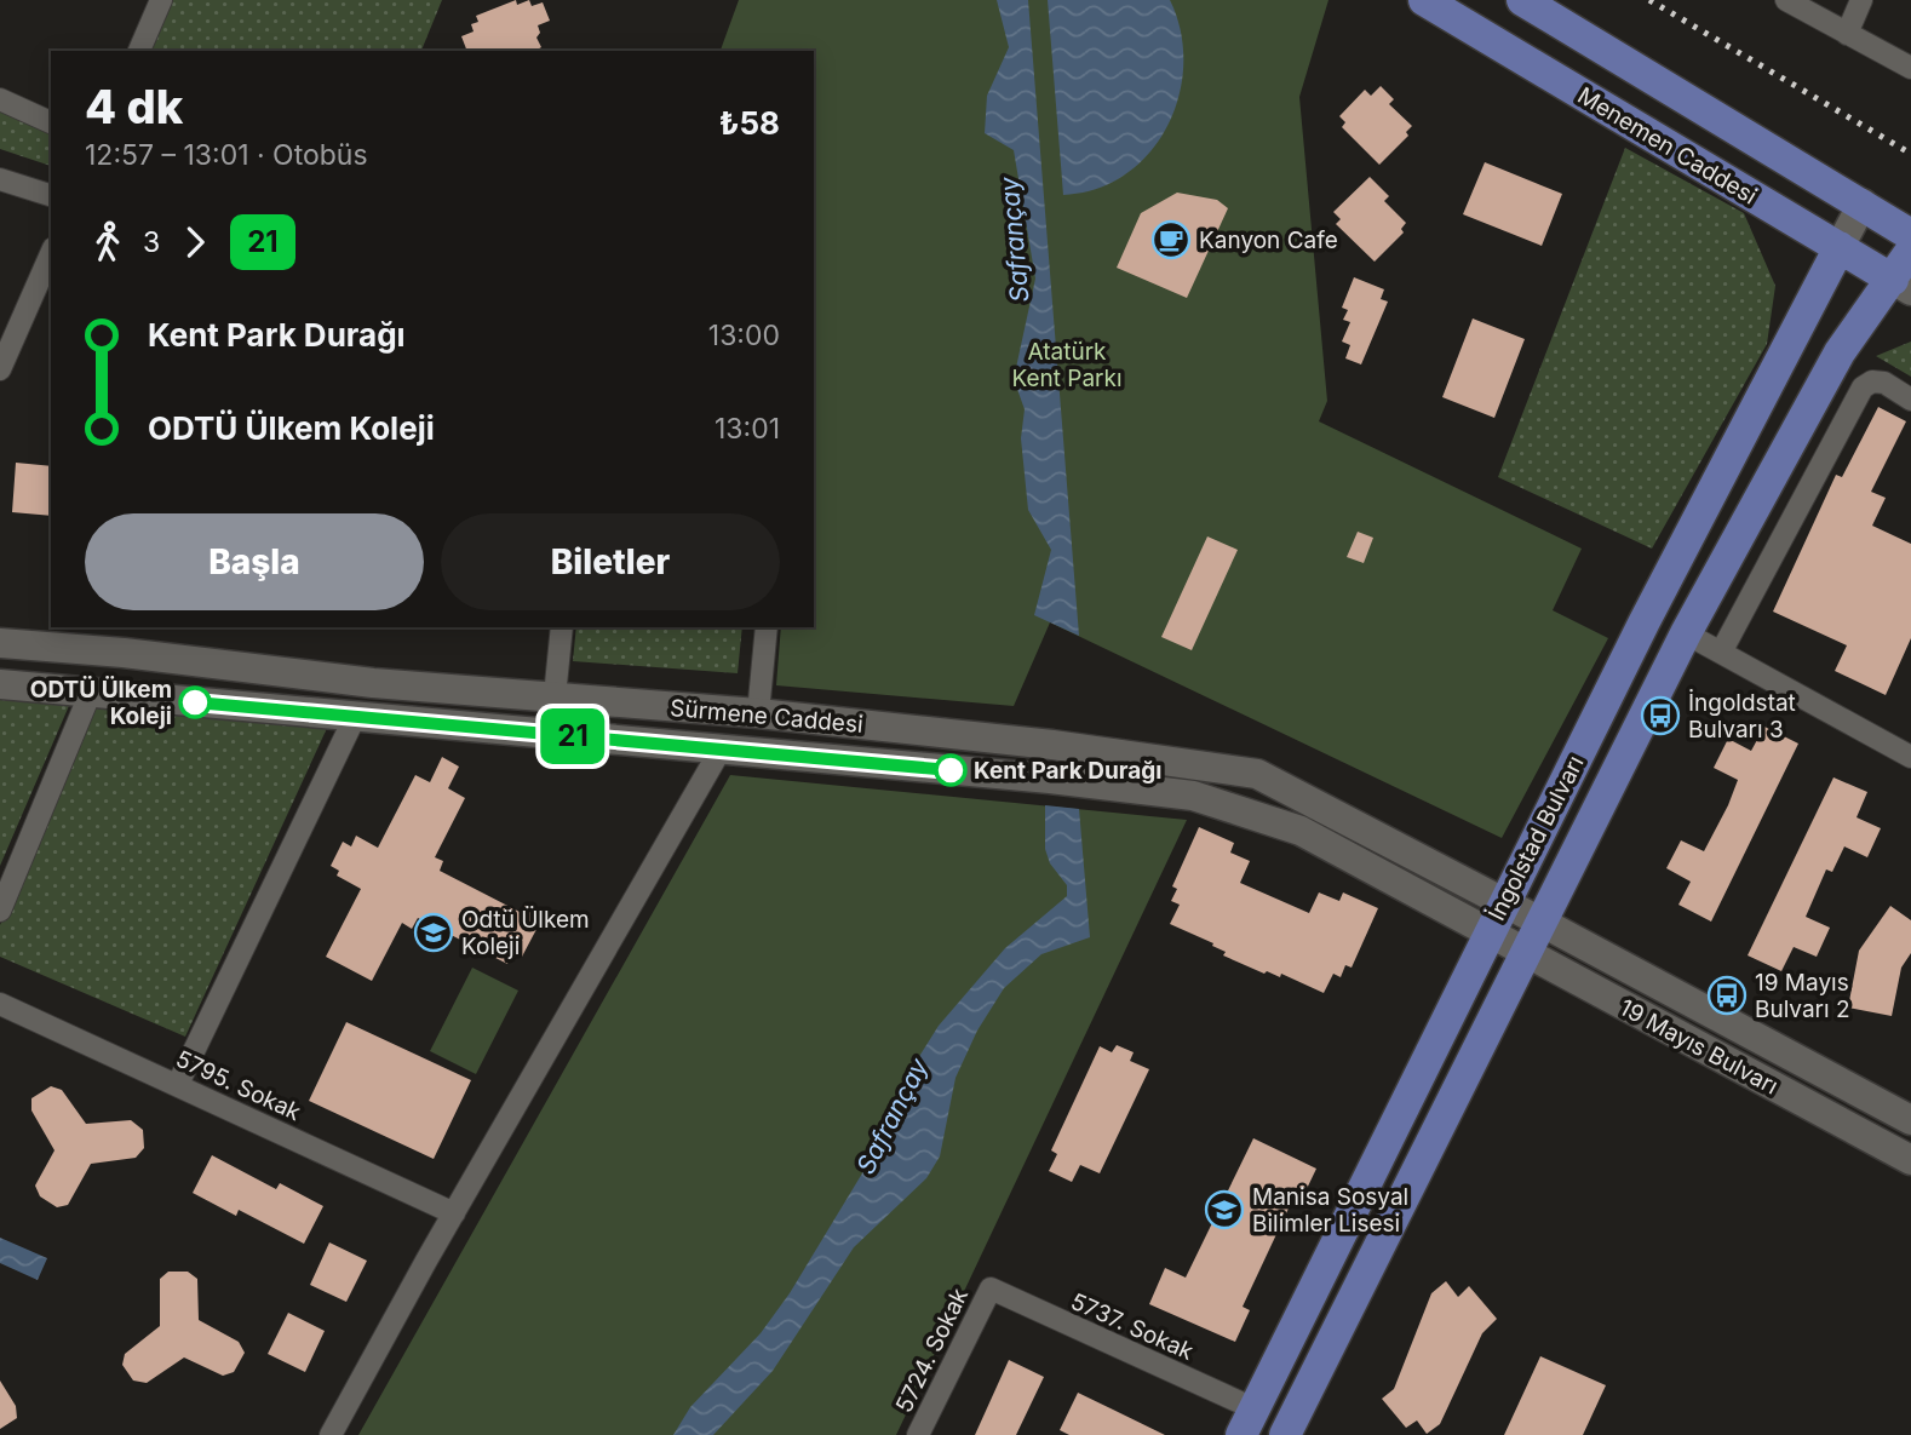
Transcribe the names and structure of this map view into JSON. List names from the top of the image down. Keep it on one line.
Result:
{"streets":{"main road":["Menemen Caddesi","Sürmene Caddesi","İngolstad Bulvarı","19 Mayıs Bulvarı"],"street":["5795. Sokak","5737. Sokak","5724. Sokak"]},"crossings":[["Menemen Caddesi","İngolstad Bulvarı"],["Sürmene Caddesi","İngolstad Bulvarı"],["Sürmene Caddesi","19 Mayıs Bulvarı"],["İngolstad Bulvarı","19 Mayıs Bulvarı"],["İngolstad Bulvarı","5737. Sokak"],["5737. Sokak","5724. Sokak"]],"water":["Safrançay"],"parks":["Atatürk Kent Parkı"],"places":{"cafe":["Kanyon Cafe"],"other":["ODTÜ Ülkem Koleji","Kent Park Durağı"],"bus stop":["İngoldstat Bulvarı 3","19 Mayıs Bulvarı 2"],"school or university":["Odtü Ülkem Koleji","Manisa Sosyal Bilimler Lisesi"]},"lines":["bus line 21"],"page":{"on_map":"21","heading":["4 dk","12:57 – 13:01 · Otobüs","₺58"],"legs":["3","21"],"list":[{"name":"Kent Park Durağı","value":"13:00"},{"name":"ODTÜ Ülkem Koleji","value":"13:01"}],"buttons":["Başla","Biletler"]}}
